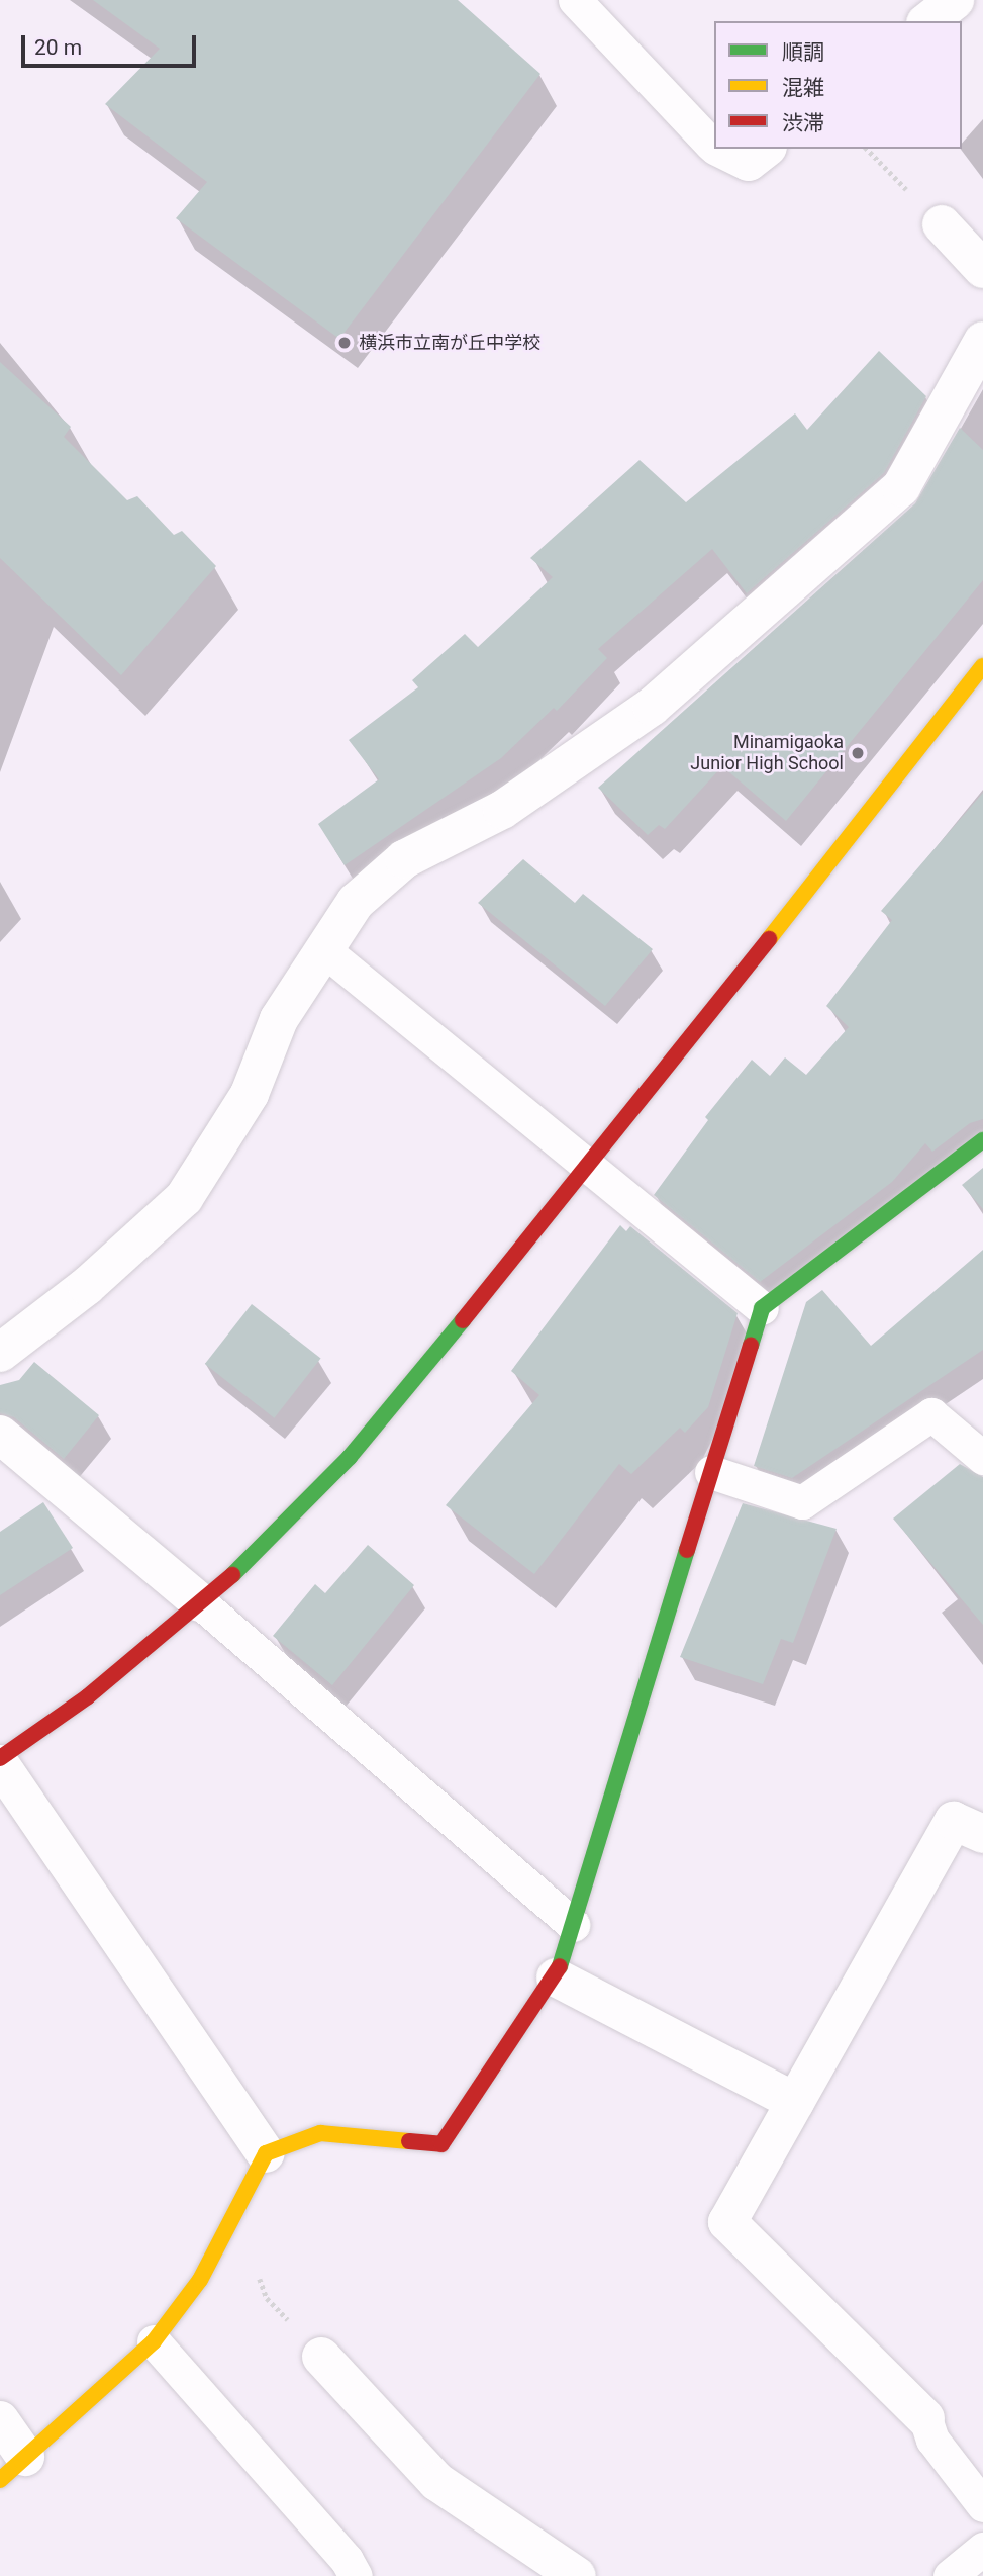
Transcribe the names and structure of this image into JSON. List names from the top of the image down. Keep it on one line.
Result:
{"places":["横浜市立南が丘中学校","Minamigaoka Junior High School"],"legend":["順調","混雑","渋滞"],"scale_bar":"20 m"}
